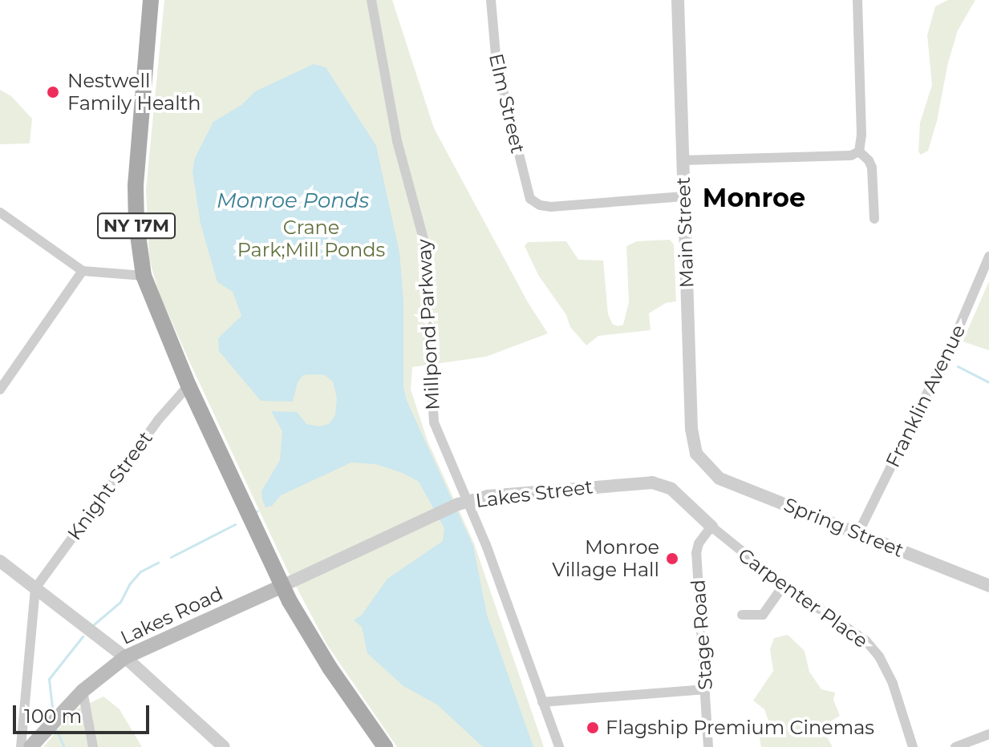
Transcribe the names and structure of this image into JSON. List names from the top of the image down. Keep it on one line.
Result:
{"streets":{"main road":["NY 17M","Lakes Road"],"street":["Elm Street","Main Street","Millpond Parkway","Franklin Avenue","Knight Street","Lakes Street","Spring Street","Carpenter Place","Stage Road"]},"crossings":[["Elm Street","Main Street"],["NY 17M","Knight Street"],["NY 17M","Lakes Street"],["NY 17M","Lakes Road"],["Main Street","Spring Street"],["Millpond Parkway","Lakes Street"],["Franklin Avenue","Spring Street"],["Lakes Street","Carpenter Place"],["Lakes Street","Lakes Road"],["Lakes Street","Stage Road"],["Carpenter Place","Stage Road"]],"districts":["Monroe"],"water":["Monroe Ponds"],"parks":["Crane Park;Mill Ponds"],"places":["Nestwell Family Health","Monroe Village Hall","Flagship Premium Cinemas"],"scale_bar":"100 m"}
